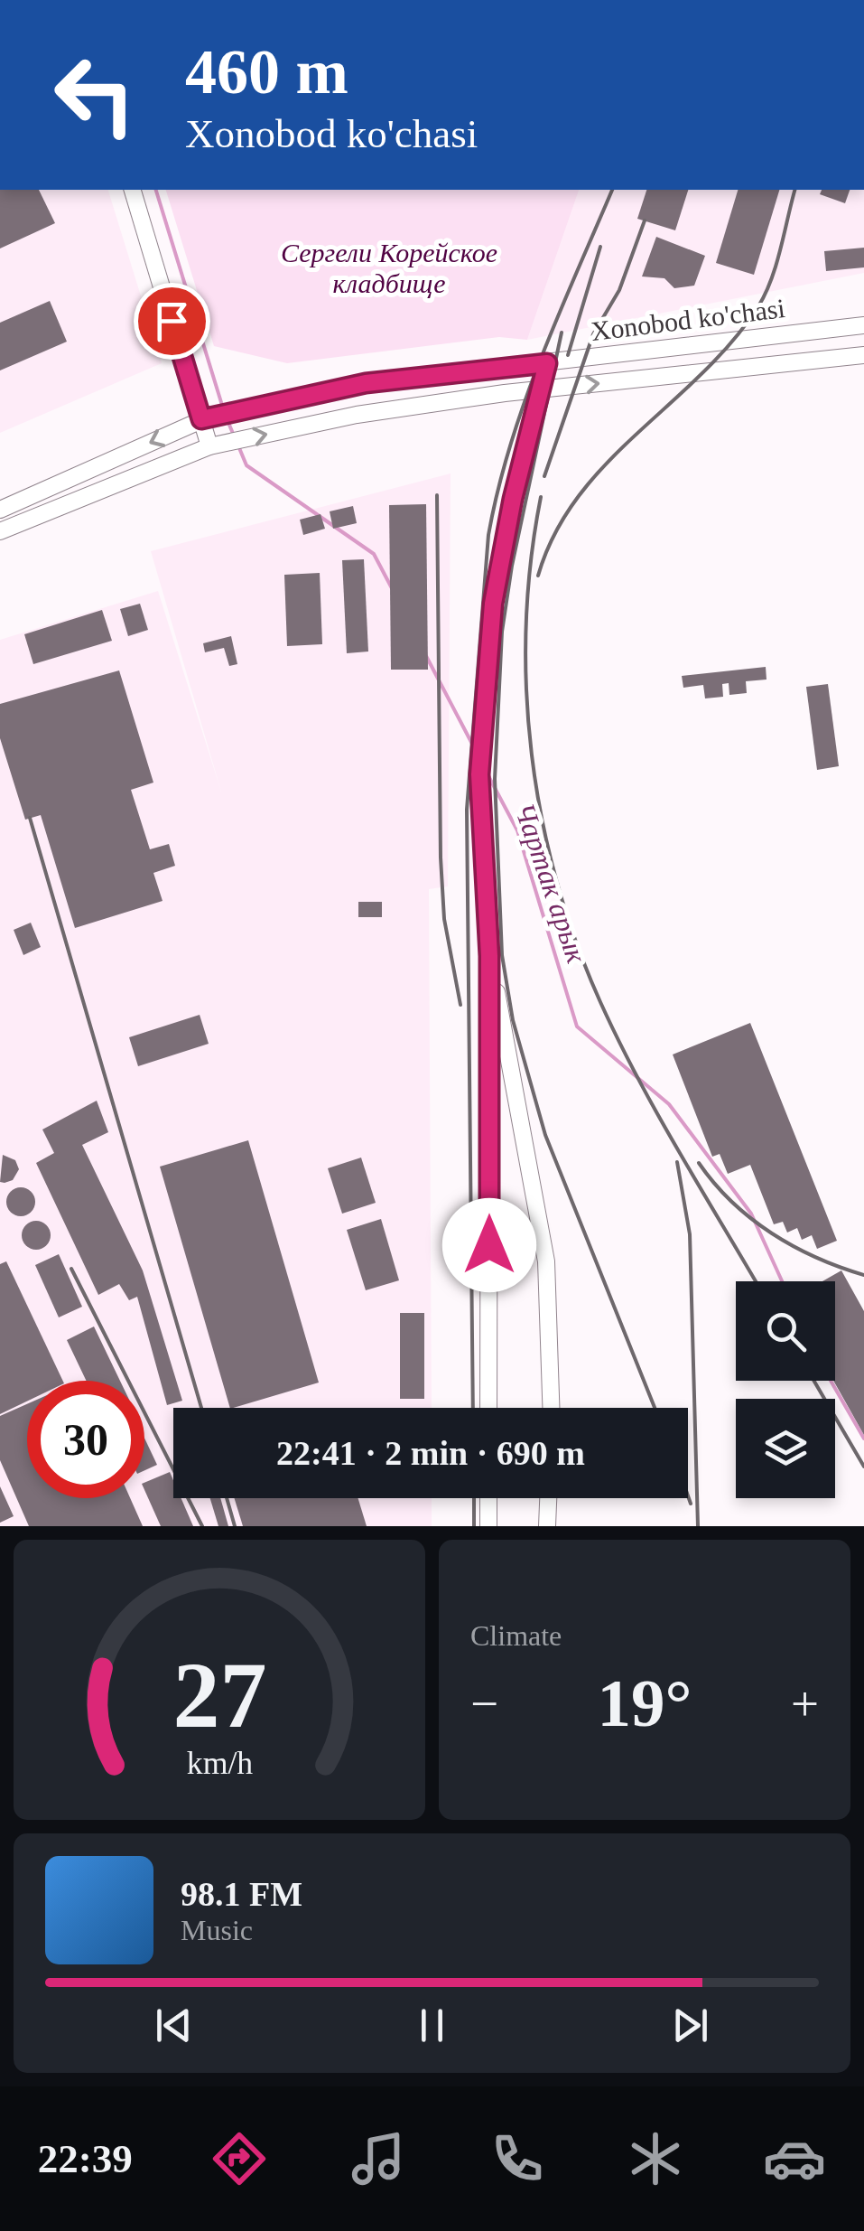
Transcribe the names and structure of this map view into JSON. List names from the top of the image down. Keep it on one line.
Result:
{"streets":{"street":["Xonobod ko'chasi"]},"water":["Чартак арык"],"parks":["Сергели Корейское кладбище"],"page":{"turn":["460 m","Xonobod ko'chasi"],"limit":"30","trip":"22:41 · 2 min · 690 m","tile":"Climate","heat":["−","19°","+"],"song":["98.1 FM","Music"],"tabs":"22:39","gauge":["27","km/h"]}}
